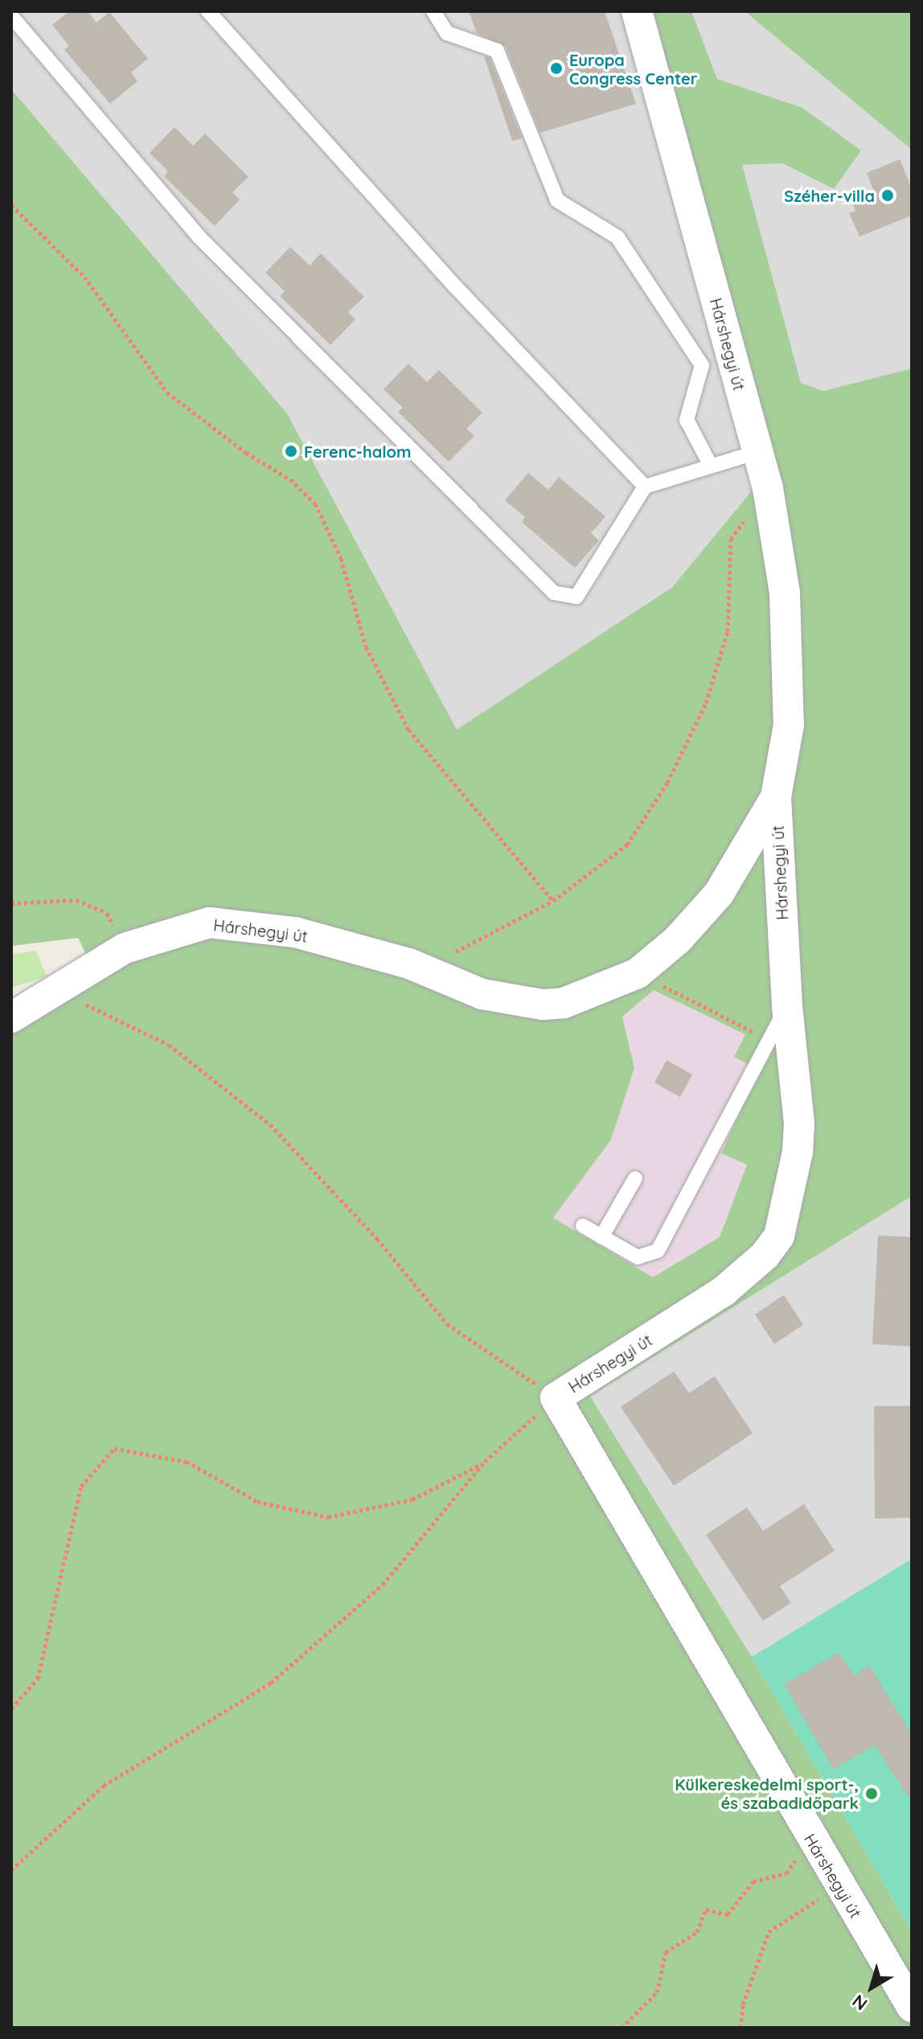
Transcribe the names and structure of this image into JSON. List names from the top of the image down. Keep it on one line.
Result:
{"streets":{"street":["Hárshegyi út"]},"places":["Europa Congress Center","Széher-villa","Ferenc-halom","Külkereskedelmi sport-, és szabadidőpark"],"north":"bottom left"}
